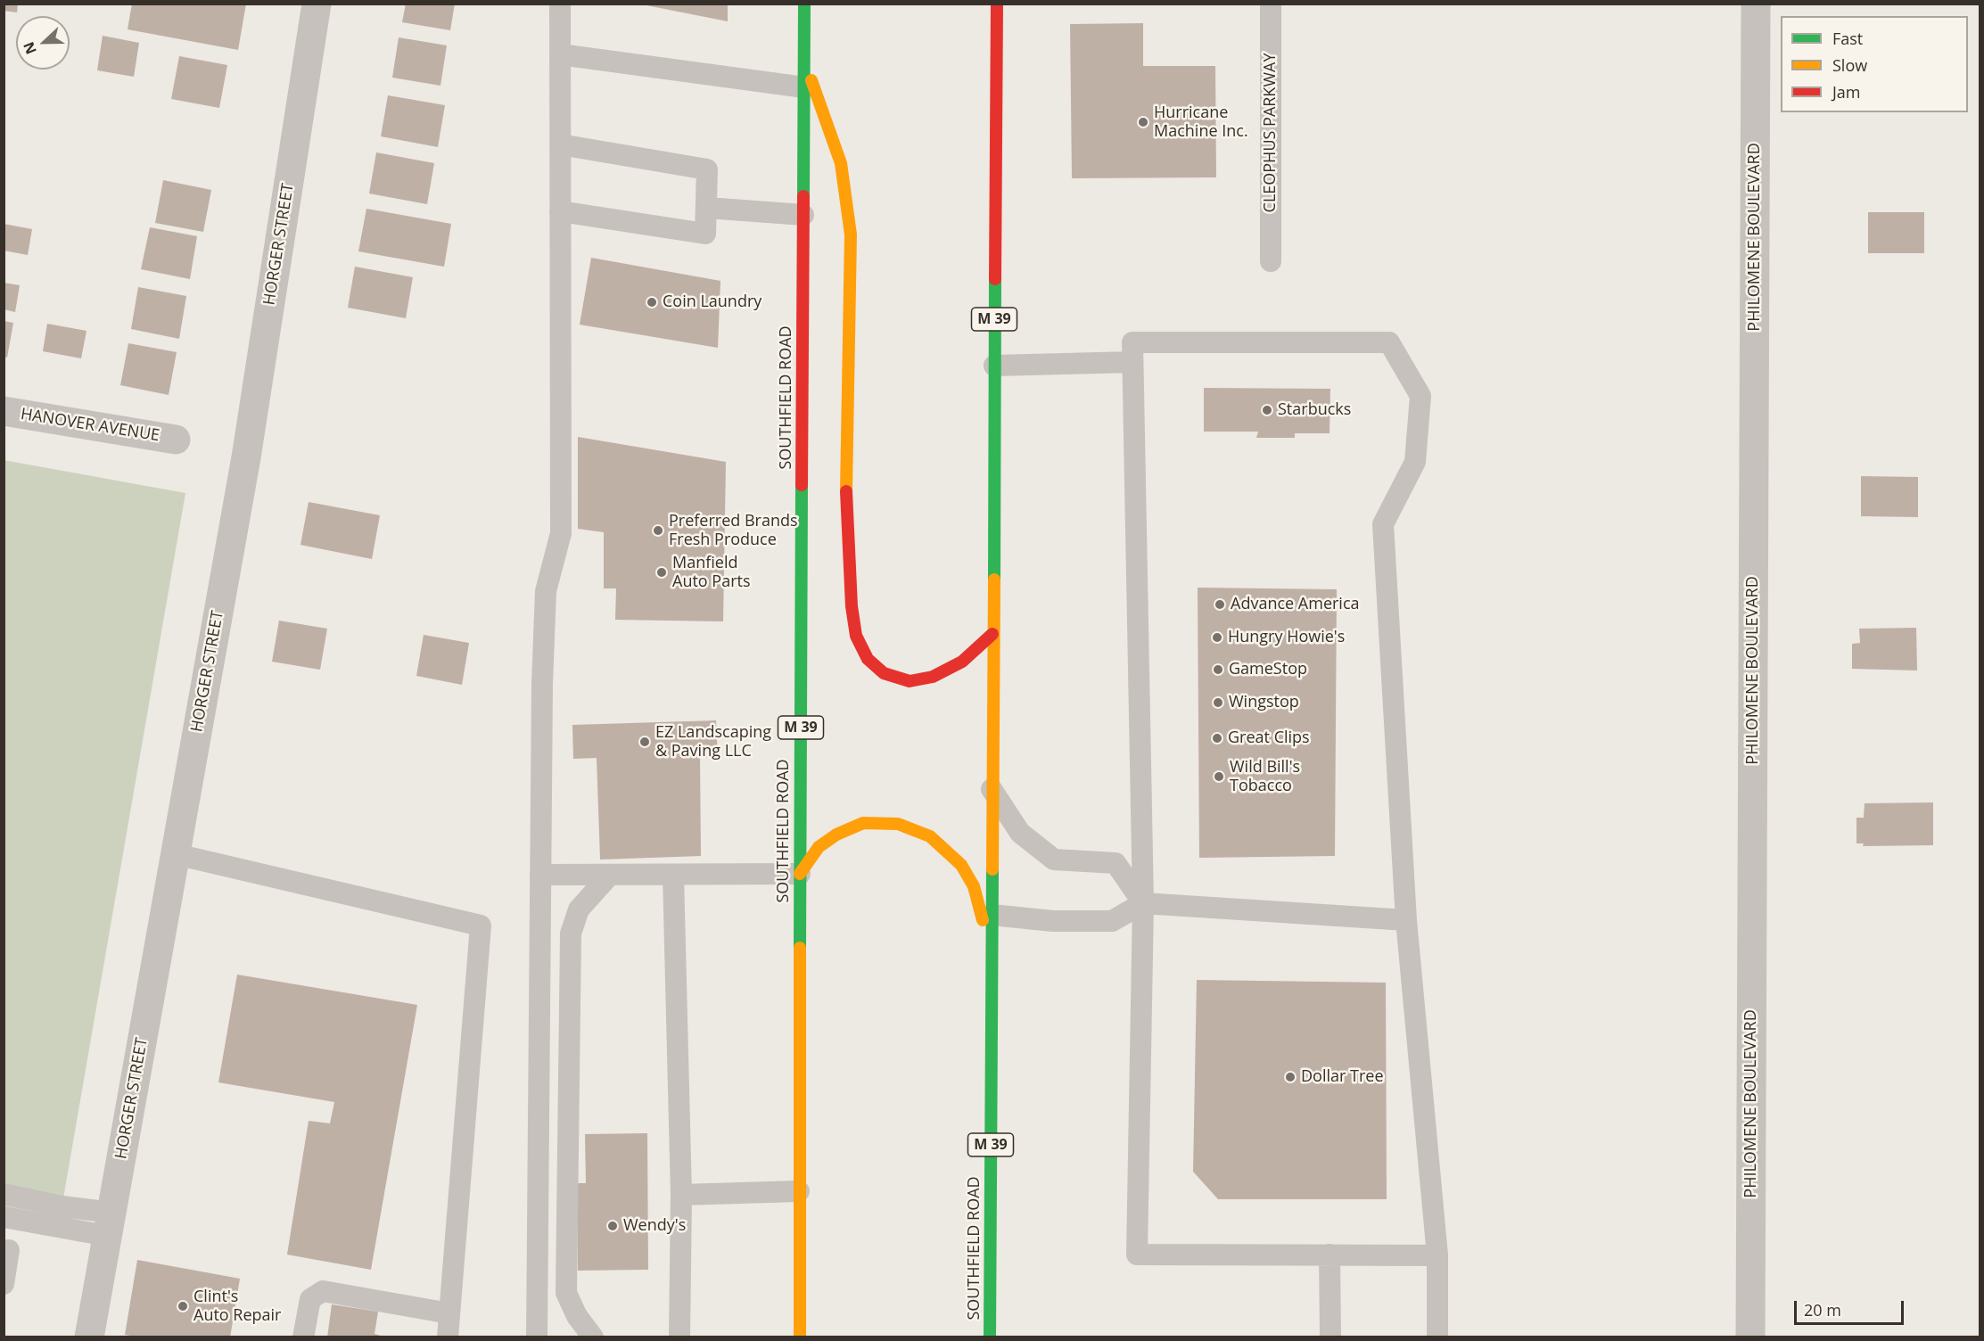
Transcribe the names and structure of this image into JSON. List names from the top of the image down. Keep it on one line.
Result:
{"streets":{"highway":["M 39","SOUTHFIELD ROAD"],"street":["PHILOMENE BOULEVARD","HORGER STREET","HANOVER AVENUE"],"lane":["CLEOPHUS PARKWAY"]},"places":["Hurricane Machine Inc.","Coin Laundry","Starbucks","Preferred Brands Fresh Produce","Manfield Auto Parts","Advance America","Hungry Howie's","GameStop","Wingstop","Great Clips","EZ Landscaping & Paving LLC","Wild Bill's Tobacco","Dollar Tree","Wendy's","Clint's Auto Repair"],"legend":["Fast","Slow","Jam"],"scale_bar":"20 m","north":"left"}
